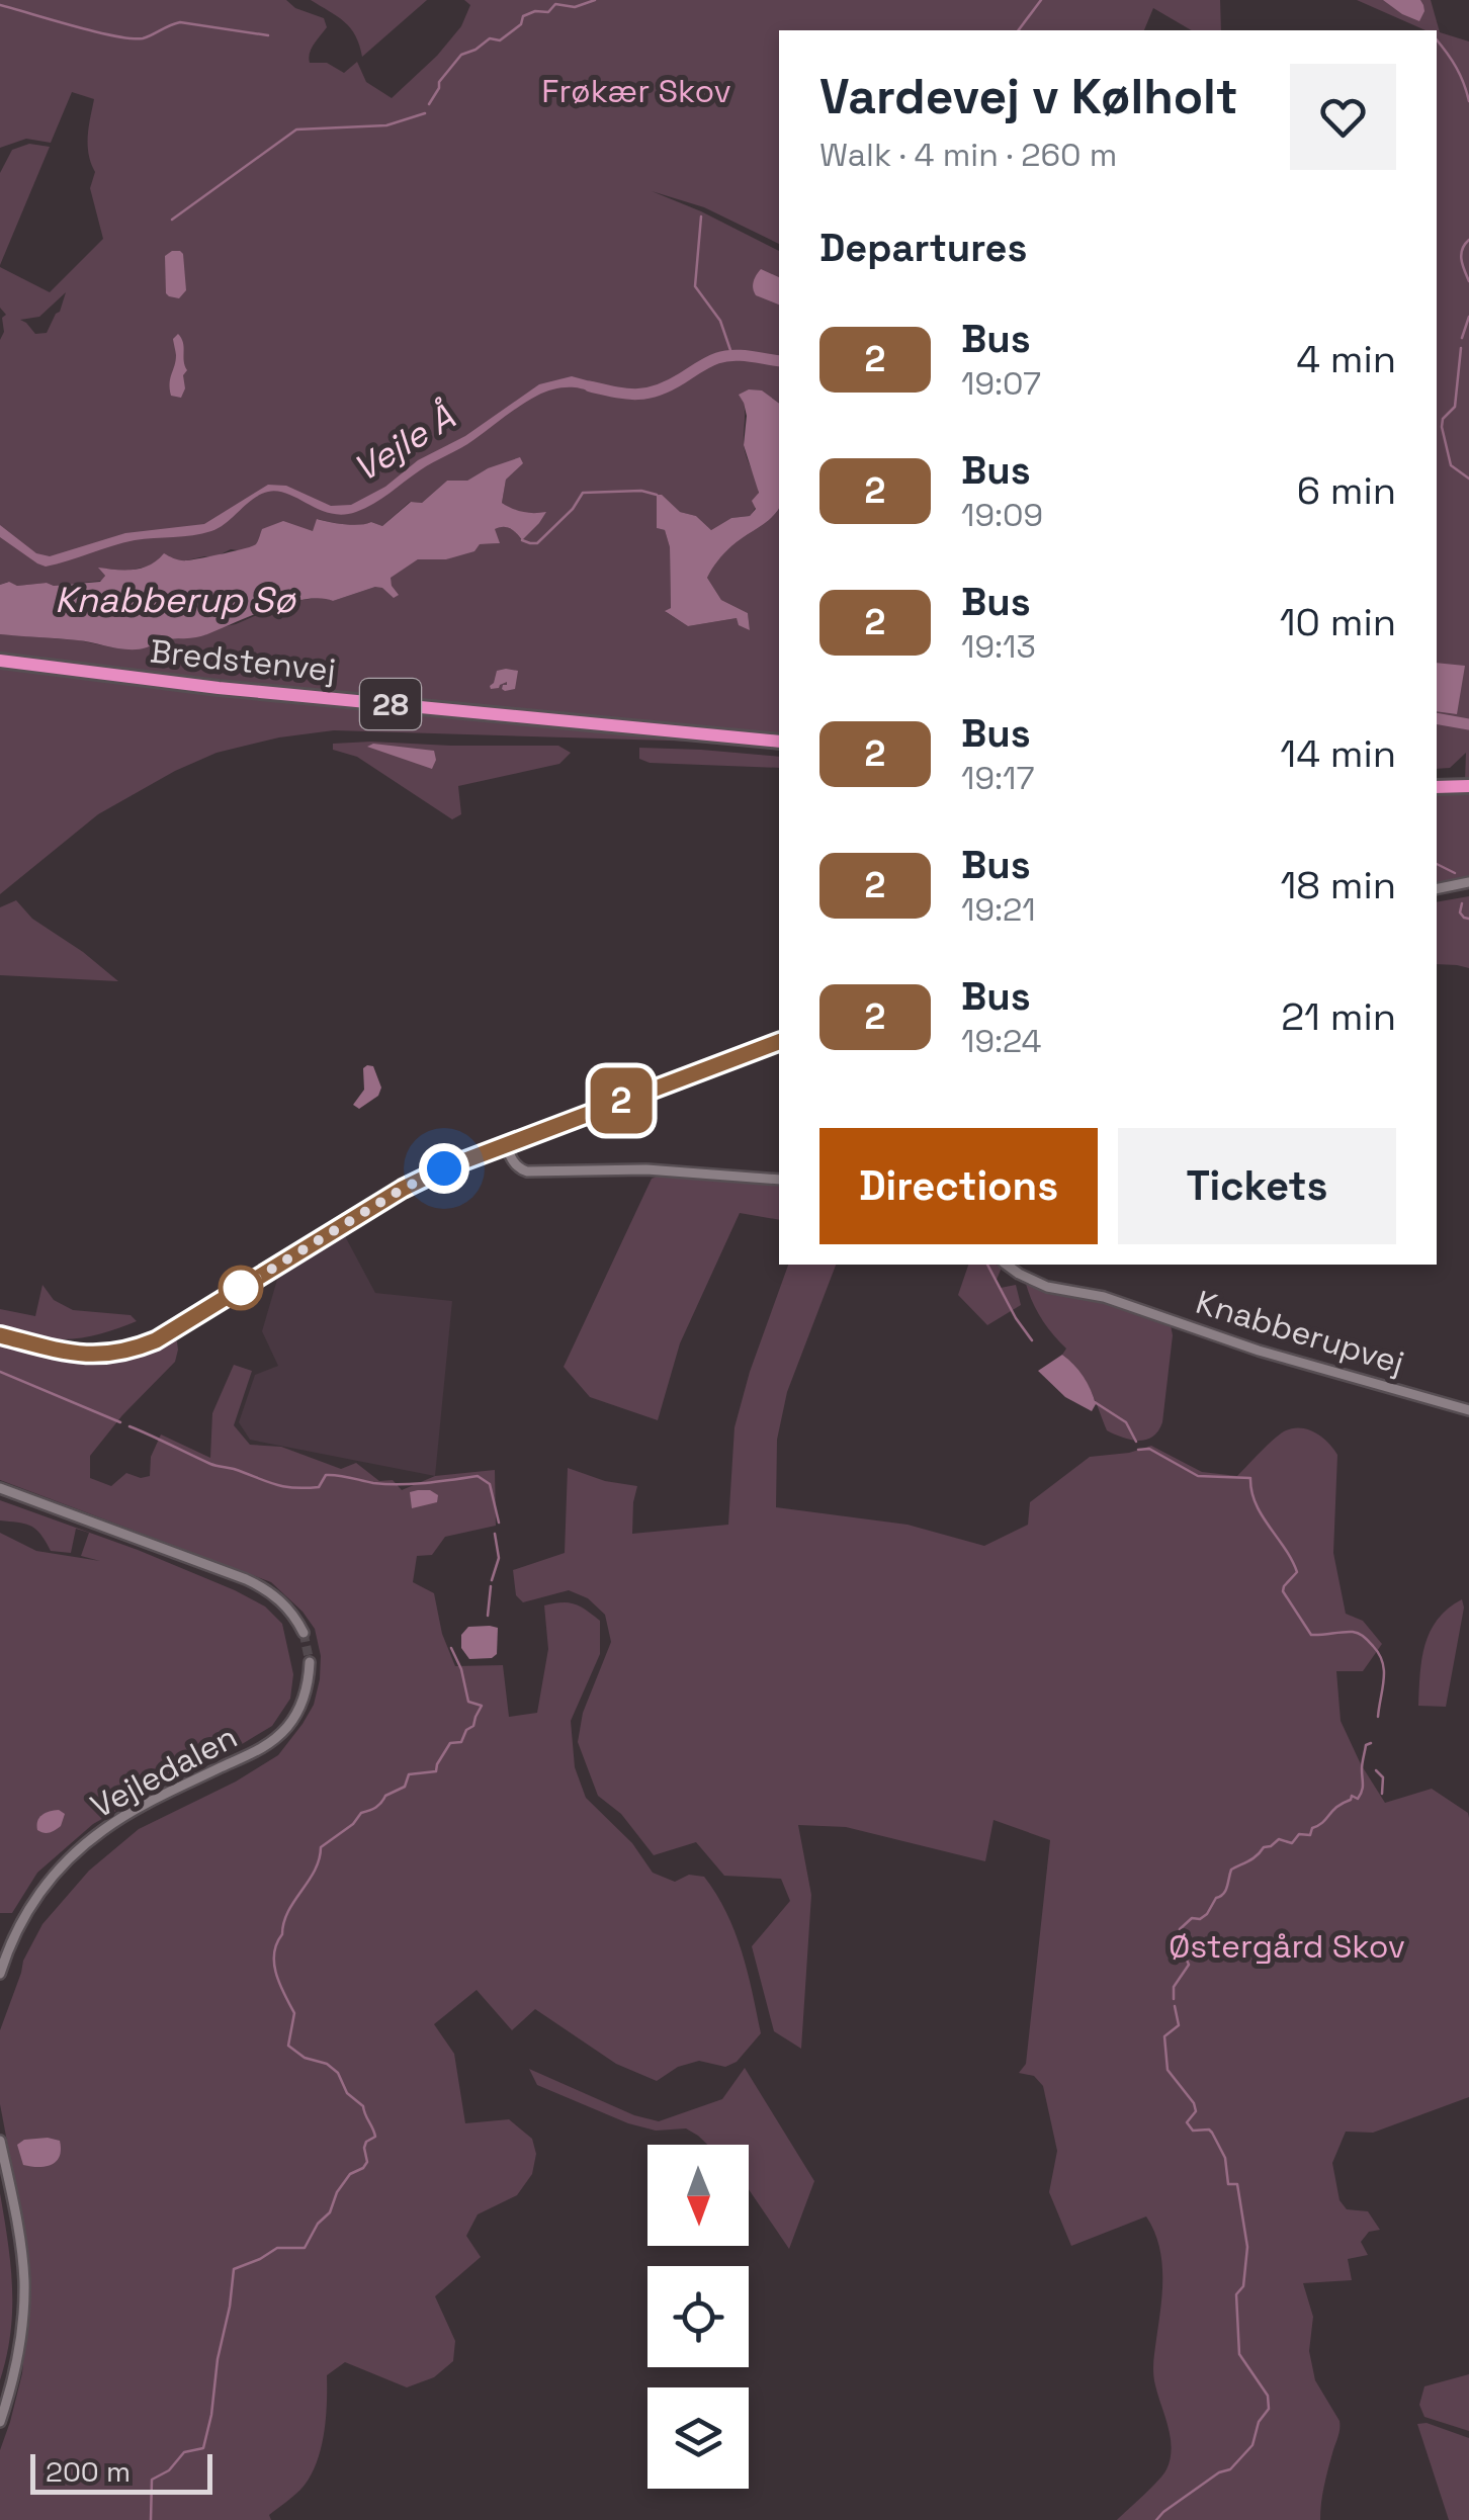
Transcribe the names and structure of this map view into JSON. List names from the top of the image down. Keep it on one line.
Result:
{"streets":{"highway":["Bredstenvej","28"],"street":["Knabberupvej","Vejledalen"]},"water":["Vejle Å","Knabberup Sø"],"parks":["Frøkær Skov","Østergård Skov"],"lines":["bus line 2"],"scale_bar":"200 m","north":"bottom","page":{"on_map":"2","heading":[["Vardevej v Kølholt","Walk · 4 min · 260 m"],"Departures"],"list":[{"mark":"2","name":"Bus","note":"19:07","value":"4 min"},{"mark":"2","name":"Bus","note":"19:09","value":"6 min"},{"mark":"2","name":"Bus","note":"19:13","value":"10 min"},{"mark":"2","name":"Bus","note":"19:17","value":"14 min"},{"mark":"2","name":"Bus","note":"19:21","value":"18 min"},{"mark":"2","name":"Bus","note":"19:24","value":"21 min"}],"buttons":["Directions","Tickets"],"scale":"200 m"}}
